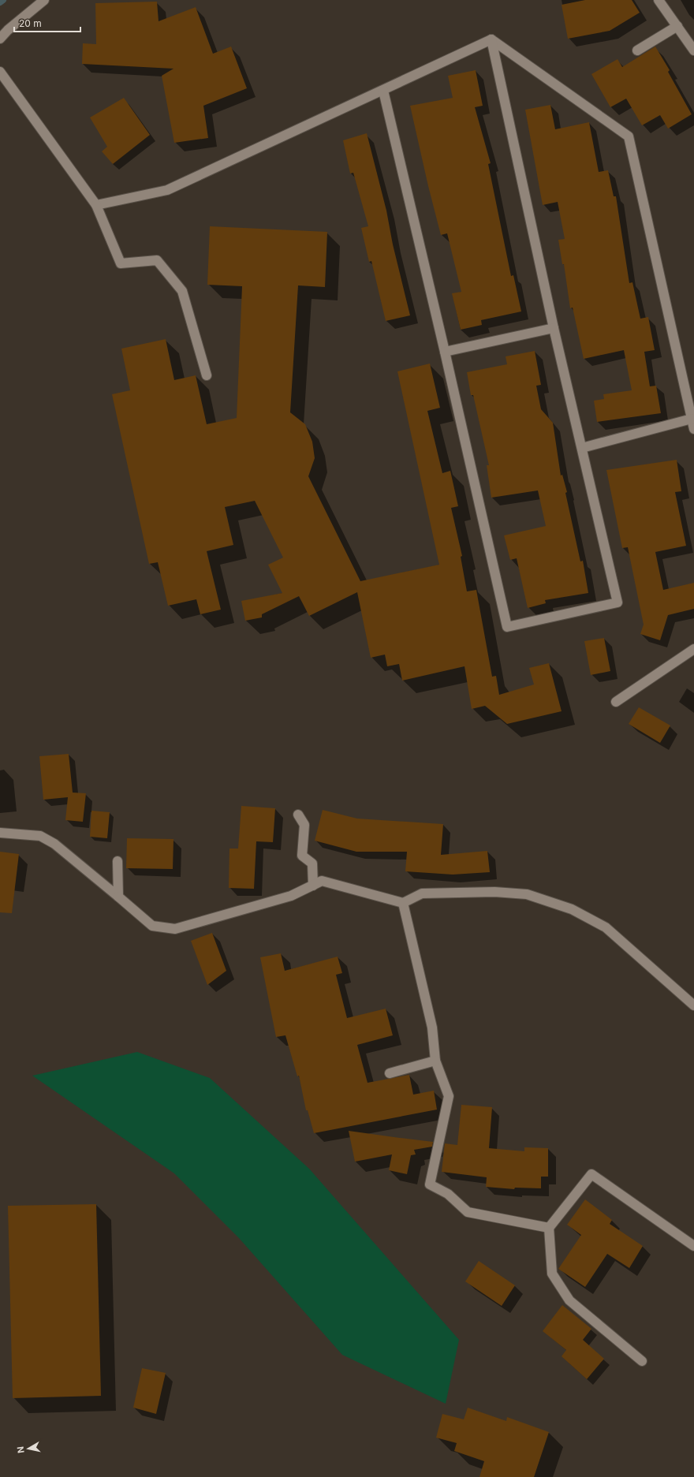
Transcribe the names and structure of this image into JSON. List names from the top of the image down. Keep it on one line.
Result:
{"scale_bar":"20 m","north":"left"}
